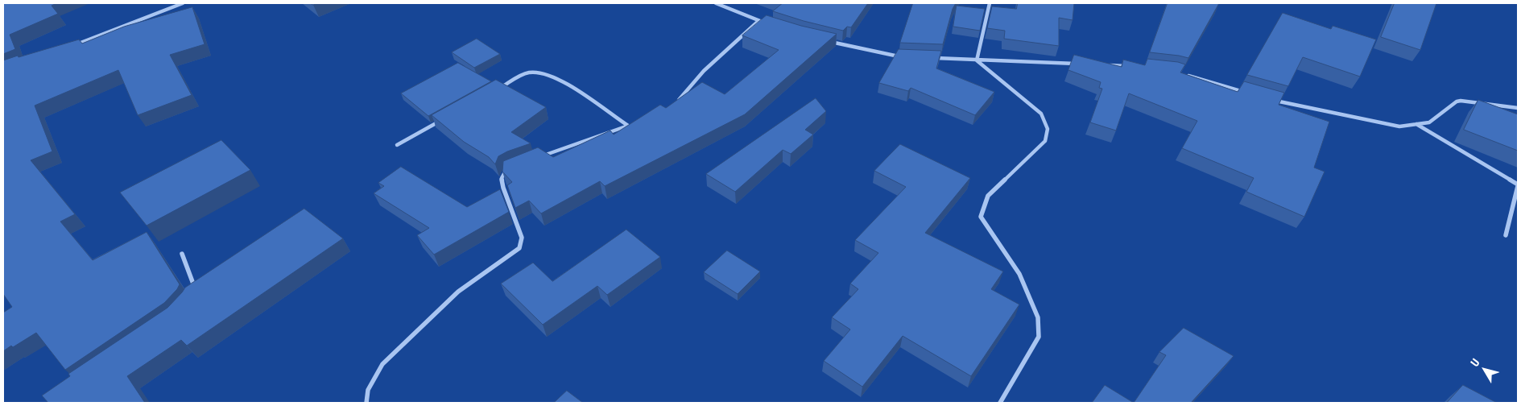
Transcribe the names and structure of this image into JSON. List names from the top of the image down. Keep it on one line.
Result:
{"north":"top left"}
